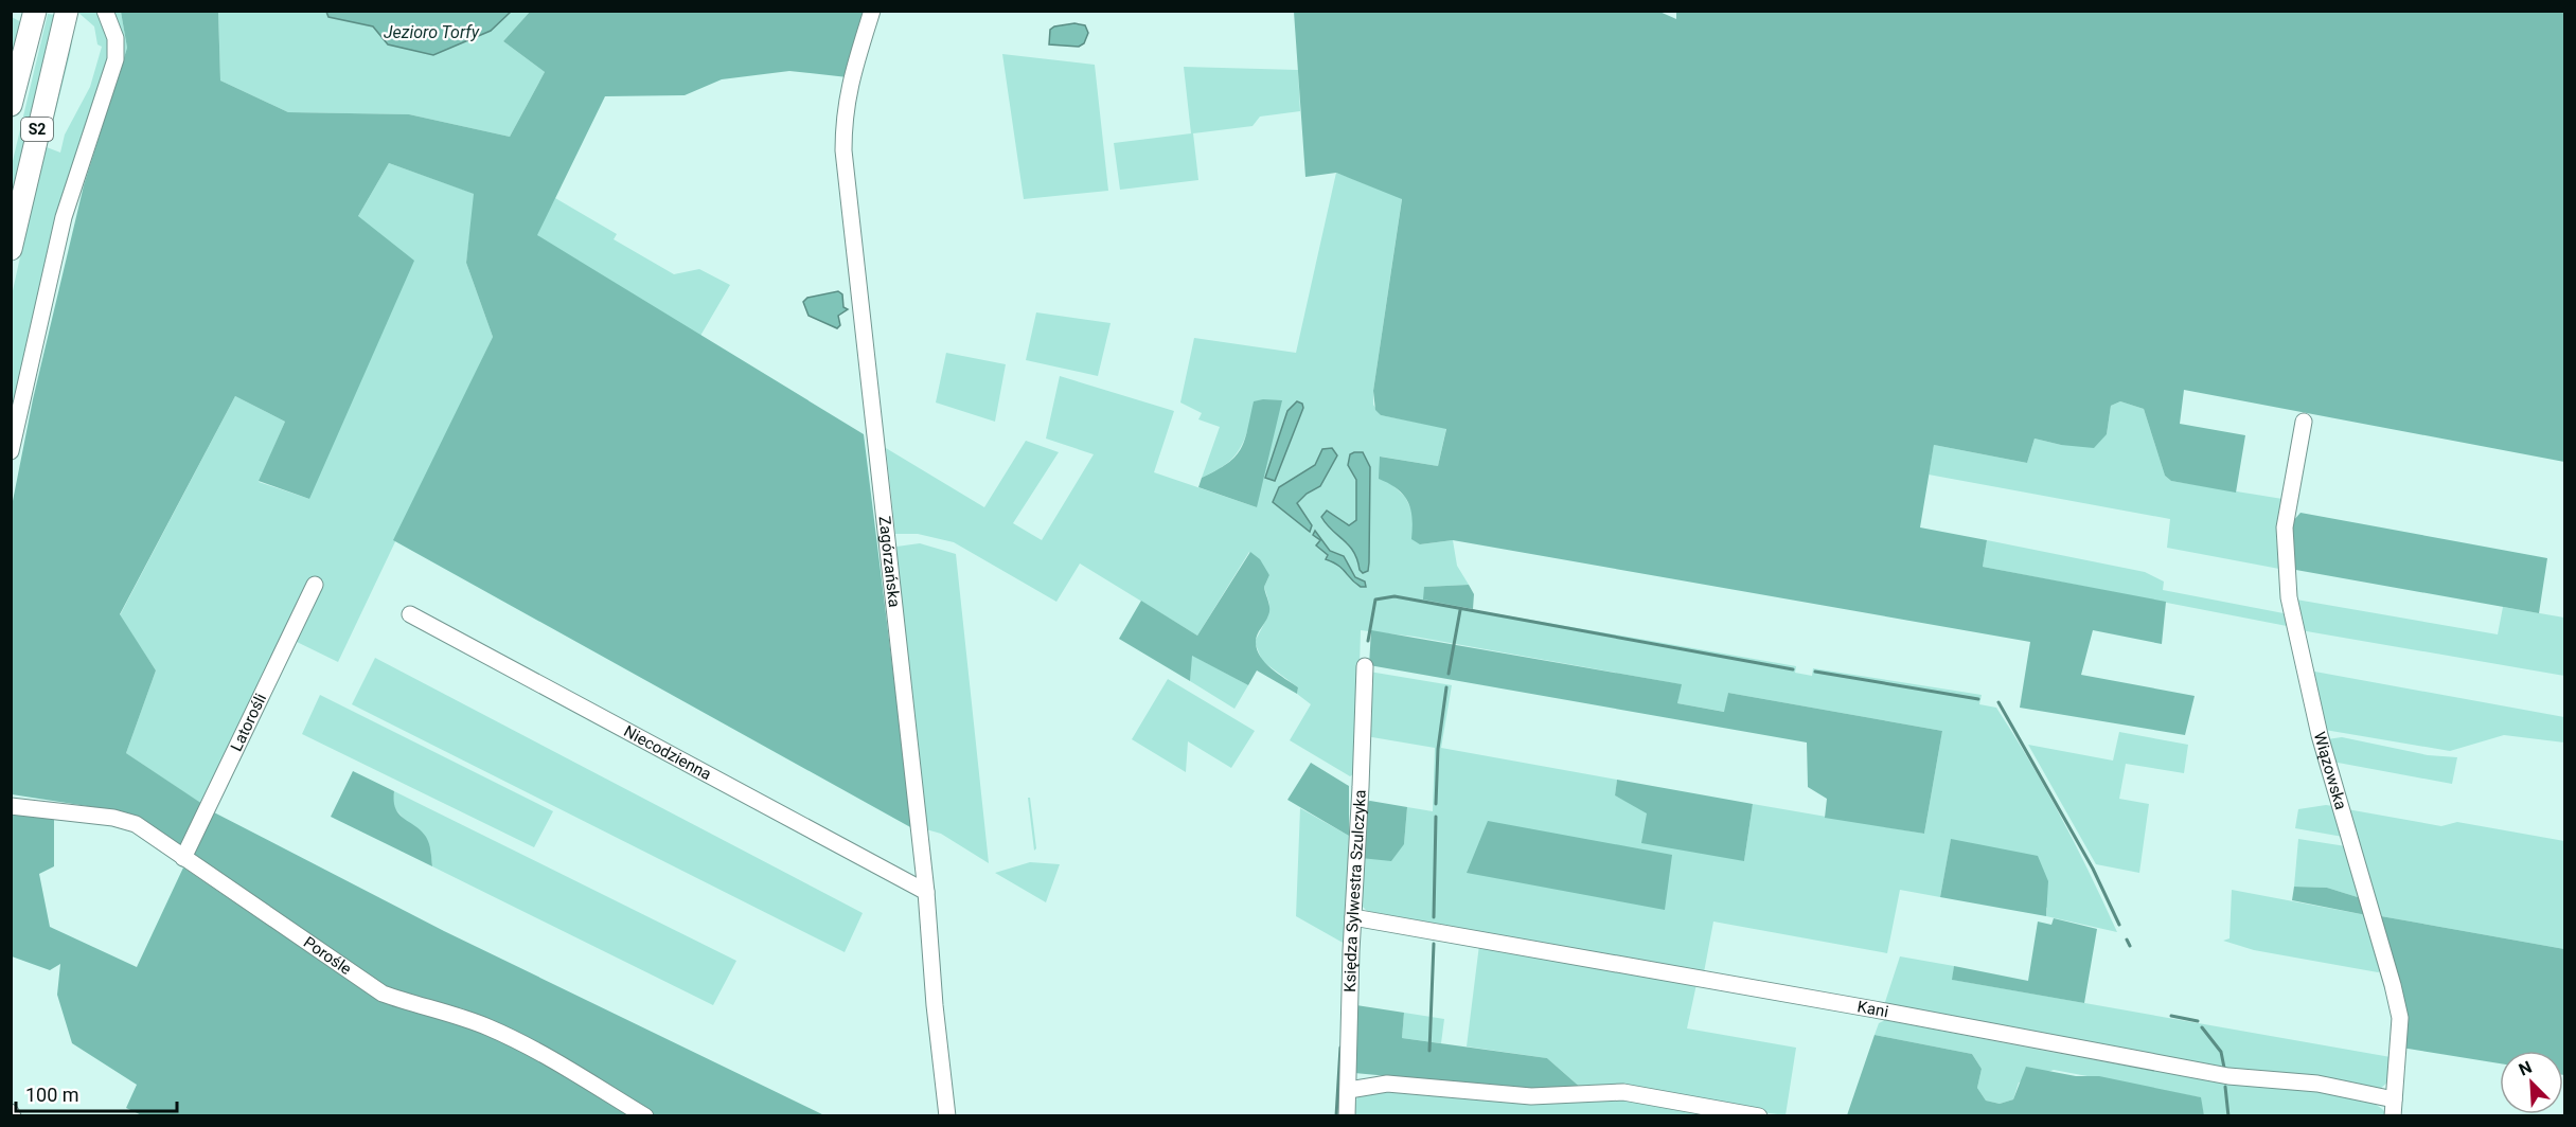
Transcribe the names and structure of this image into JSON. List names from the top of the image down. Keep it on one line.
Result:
{"streets":{"highway":["S2"],"street":["Zagórzańska","Latorośli","Niecodzienna","Wiązowska","Księdza Sylwestra Szulczyka","Porośle","Kani"]},"crossings":[["Zagórzańska","Niecodzienna"],["Latorośli","Porośle"],["Wiązowska","Kani"],["Księdza Sylwestra Szulczyka","Kani"]],"water":["Jezioro Torfy"],"scale_bar":"100 m","north":"top left"}
